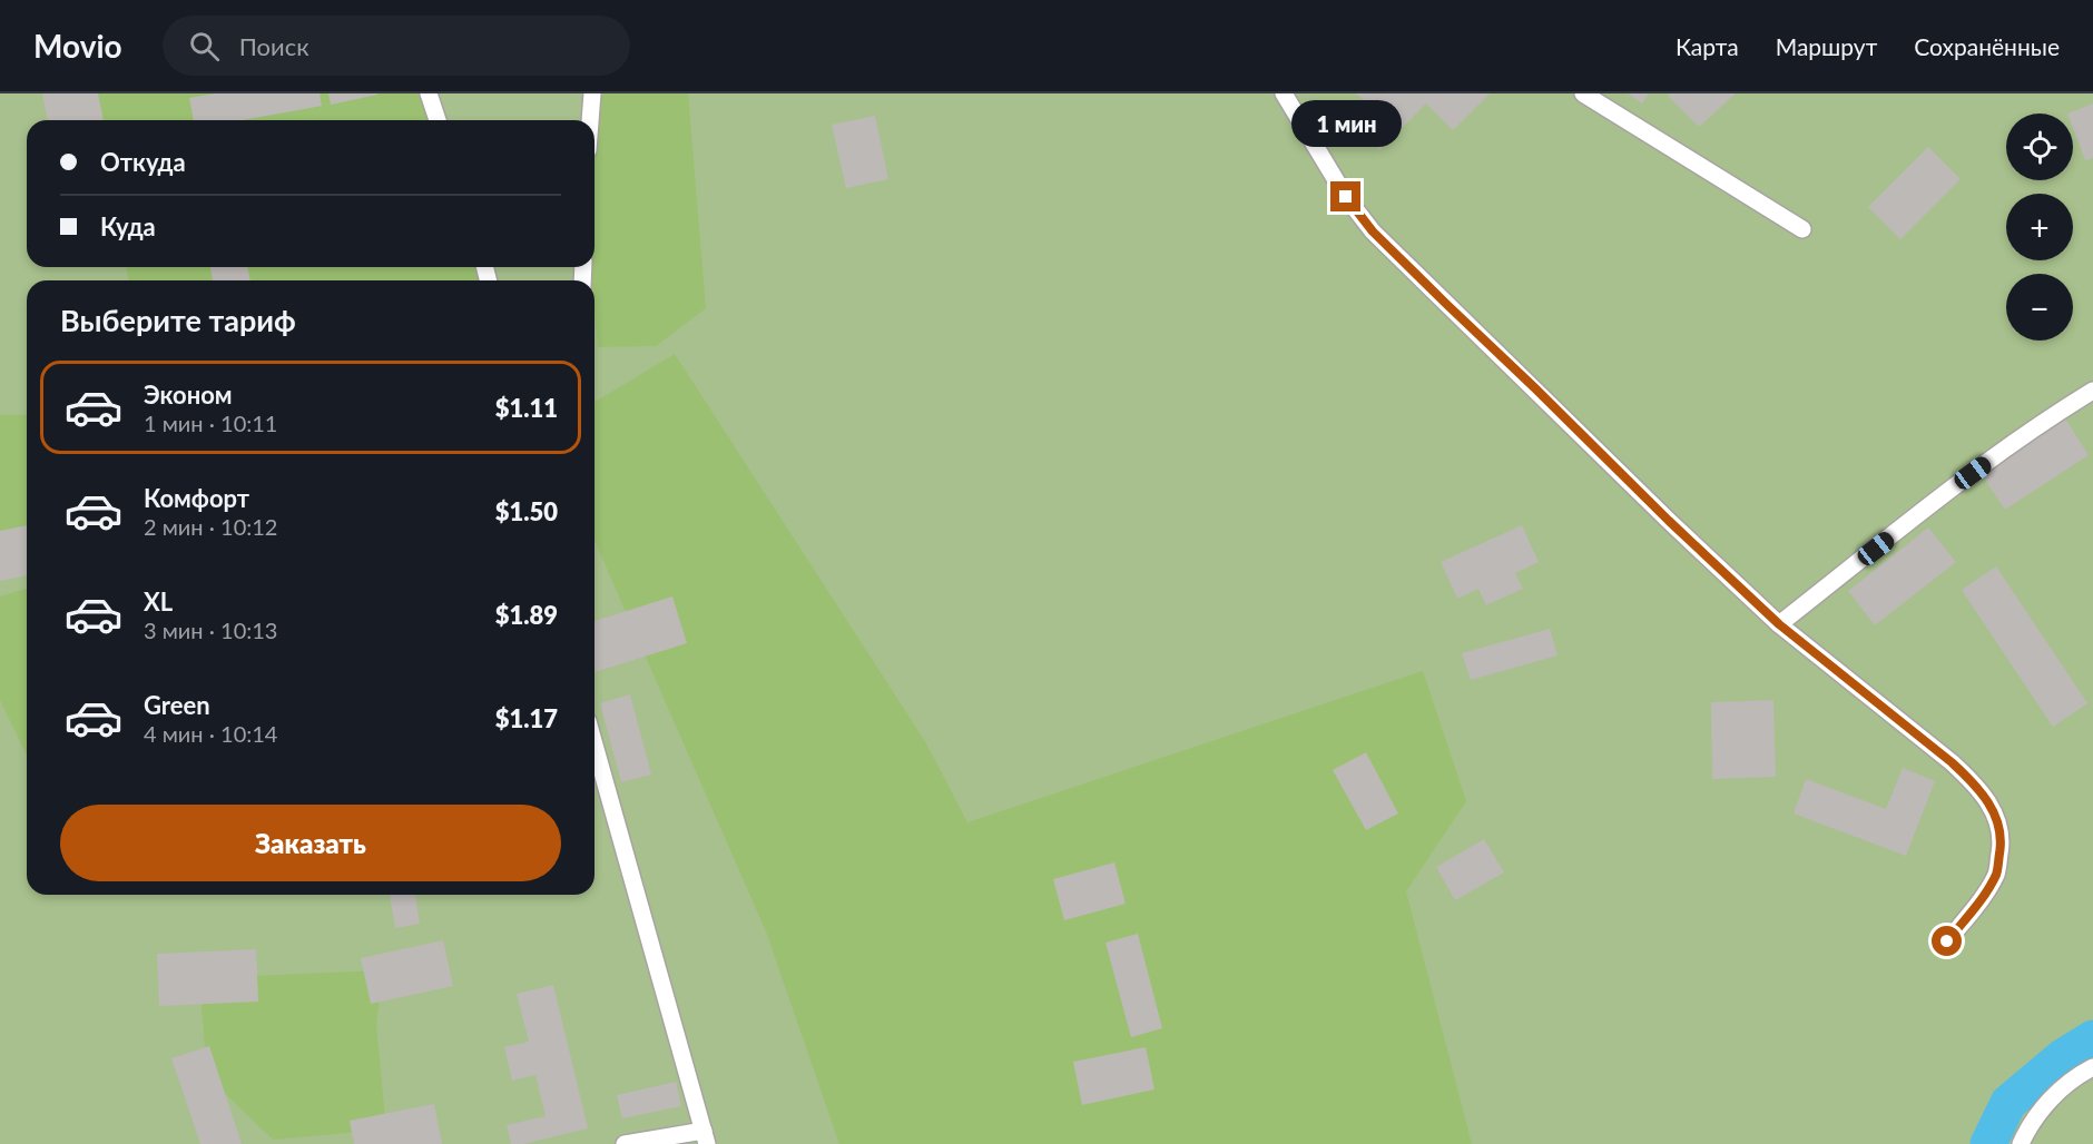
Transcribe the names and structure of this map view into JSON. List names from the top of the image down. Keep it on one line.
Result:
{"page":{"header":"Movio","search":"Поиск","nav":["Карта","Маршрут","Сохранённые"],"bubble":"1 мин","map_buttons":["+","−"],"banner":["Откуда","Куда"],"heading":"Выберите тариф","list":[{"name":"Эконом","note":"1 мин · 10:11","value":"$1.11"},{"name":"Комфорт","note":"2 мин · 10:12","value":"$1.50"},{"name":"XL","note":"3 мин · 10:13","value":"$1.89"},{"name":"Green","note":"4 мин · 10:14","value":"$1.17"}],"buttons":"Заказать"}}
